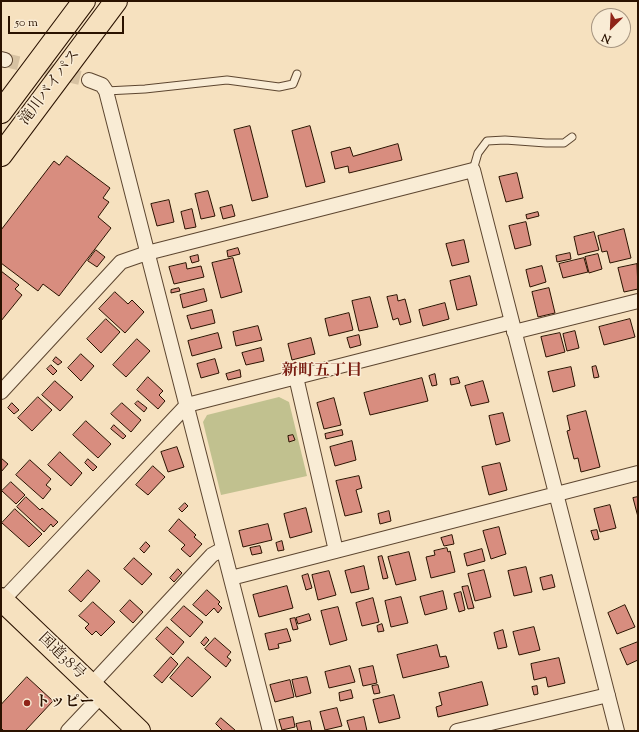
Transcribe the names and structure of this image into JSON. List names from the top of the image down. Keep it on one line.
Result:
{"streets":{"highway":["滝川バイパス","国道38号"]},"districts":["新町五丁目"],"places":["トッピー"],"scale_bar":"50 m","north":"bottom left"}
